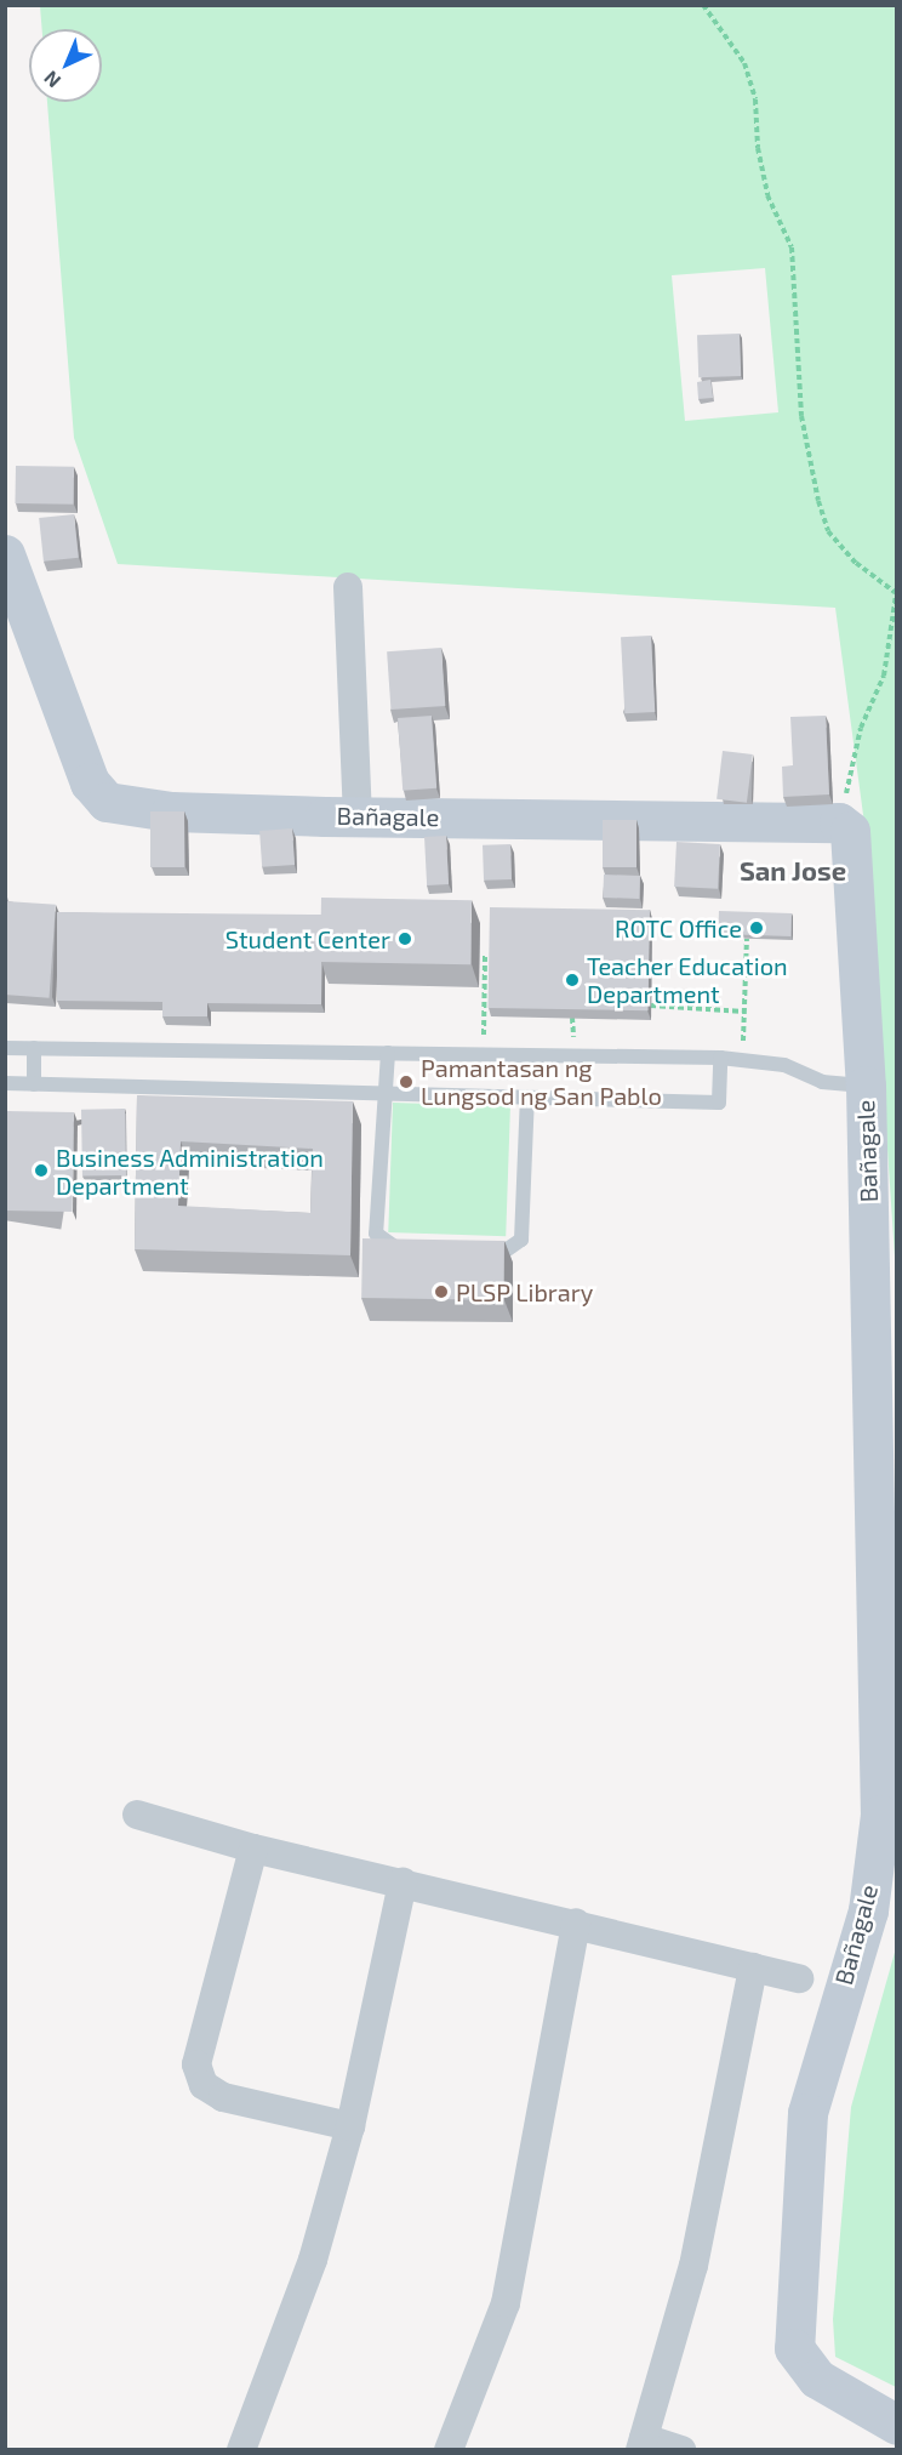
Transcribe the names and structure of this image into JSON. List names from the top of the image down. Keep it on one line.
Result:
{"streets":{"street":["Bañagale"]},"districts":["San Jose"],"places":["ROTC Office","Student Center","Teacher Education Department","Pamantasan ng Lungsod ng San Pablo","Business Administration Department","PLSP Library"],"north":"bottom left"}
